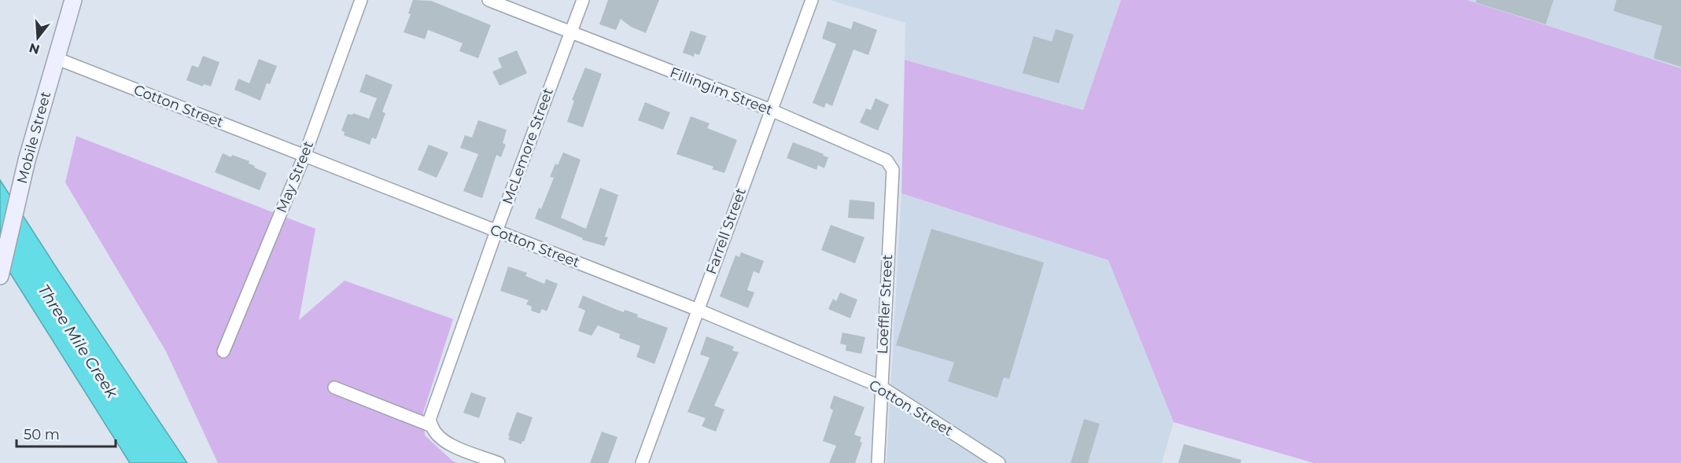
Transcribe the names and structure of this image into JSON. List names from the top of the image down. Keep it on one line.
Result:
{"streets":{"street":["Fillingim Street","Cotton Street","Mobile Street","McLemore Street","May Street","Farrell Street","Loeffler Street"]},"crossings":[["Fillingim Street","McLemore Street"],["Fillingim Street","Farrell Street"],["Fillingim Street","Loeffler Street"],["Cotton Street","Mobile Street"],["Cotton Street","McLemore Street"],["Cotton Street","May Street"],["Cotton Street","Farrell Street"],["Cotton Street","Loeffler Street"]],"water":["Three Mile Creek"],"scale_bar":"50 m","north":"bottom"}
